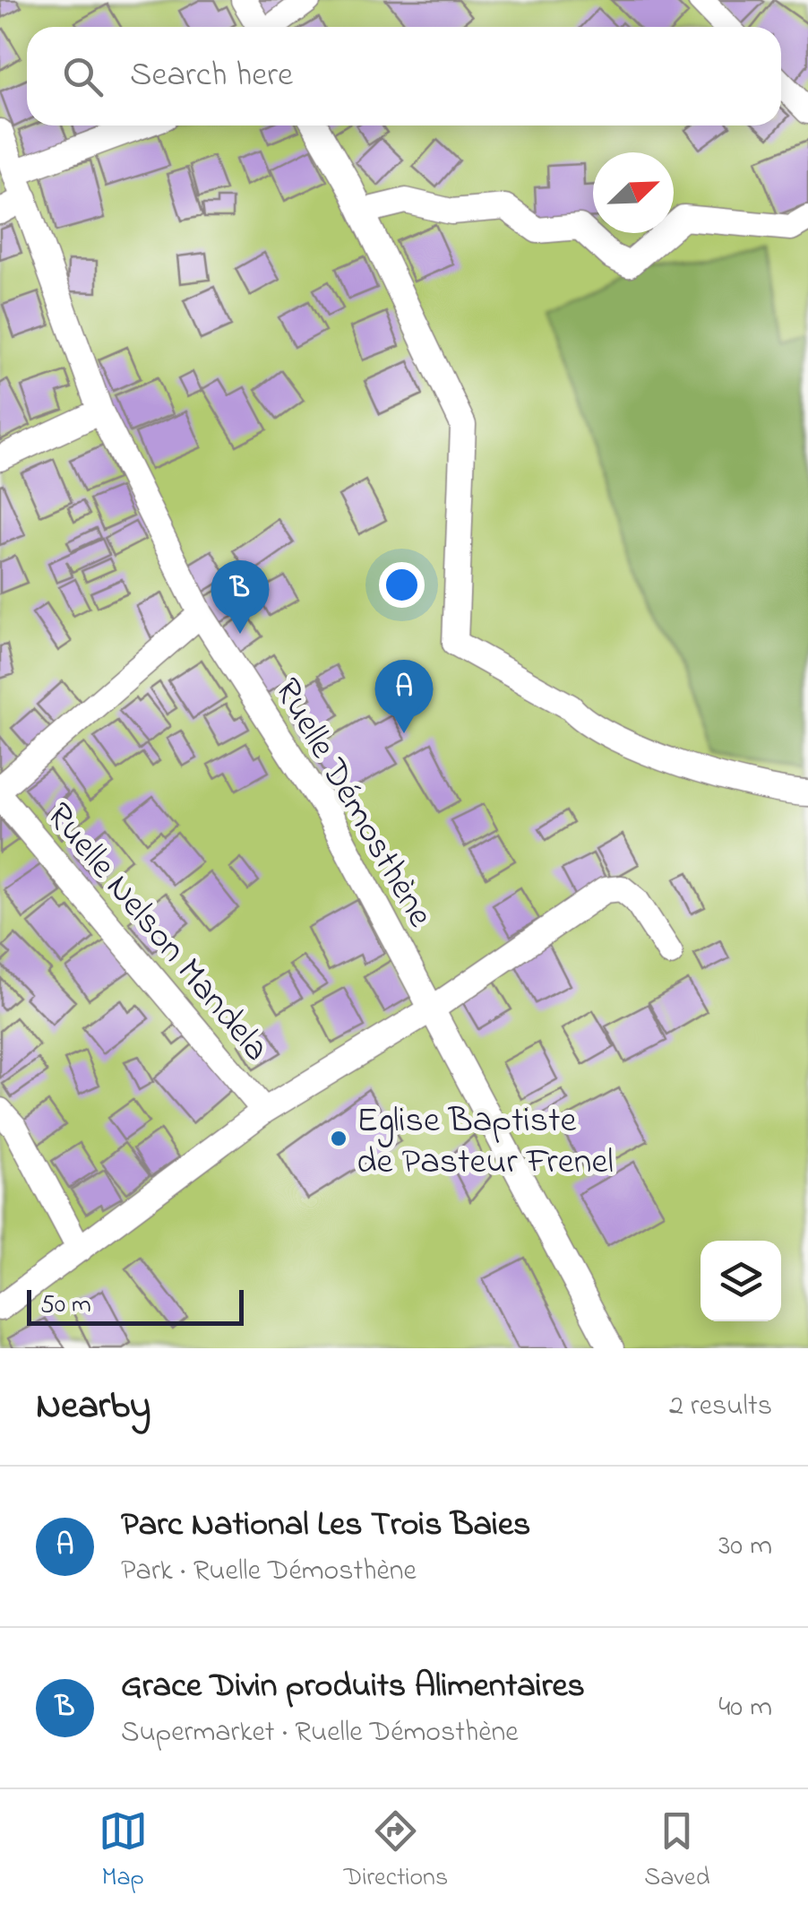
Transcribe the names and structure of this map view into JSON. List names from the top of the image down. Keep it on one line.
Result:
{"streets":{"street":["Ruelle Démosthène","Ruelle Nelson Mandela"]},"places":["Eglise Baptiste de Pasteur Frenel"],"scale_bar":"50 m","north":"top right","page":{"search":"Search here","pins":["B","A"],"scale":"50 m","heading":["Nearby","2 results"],"list":[{"mark":"A","name":"Parc National Les Trois Baies","note":"Park · Ruelle Démosthène","value":"30 m"},{"mark":"B","name":"Grace Divin produits Alimentaires","note":"Supermarket · Ruelle Démosthène","value":"40 m"}],"nav":["Map","Directions","Saved"]}}
